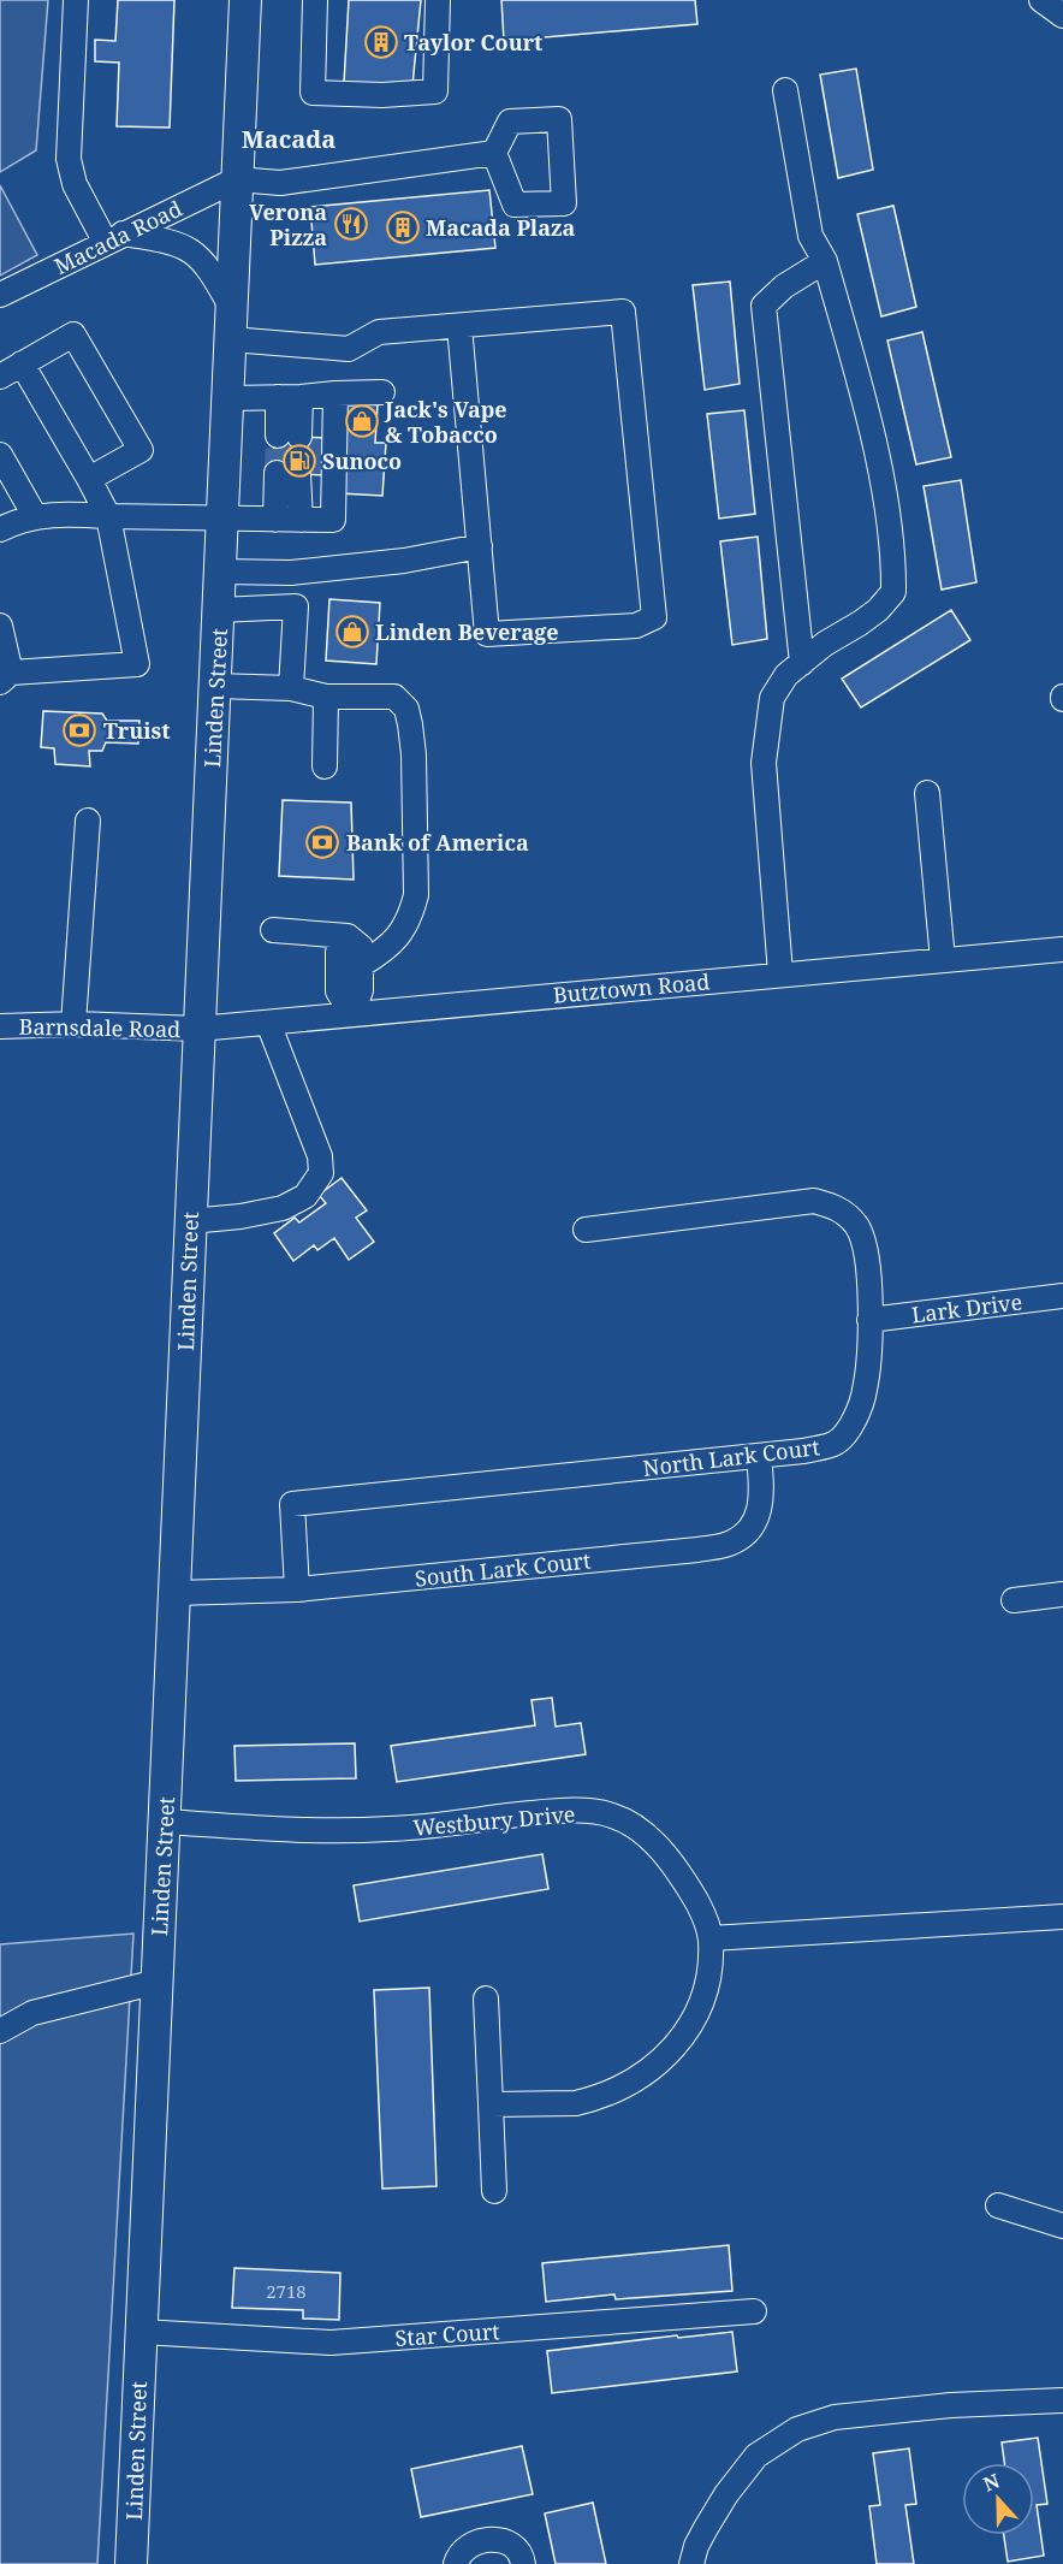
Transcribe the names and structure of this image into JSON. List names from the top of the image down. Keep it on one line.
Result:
{"streets":{"main road":["Linden Street"],"street":["Macada Road","Butztown Road","Barnsdale Road","Lark Drive","North Lark Court","South Lark Court","Westbury Drive","Star Court"]},"crossings":[["Macada Road","Linden Street"],["Linden Street","Butztown Road"],["Linden Street","Barnsdale Road"],["Linden Street","South Lark Court"],["Linden Street","Westbury Drive"],["Linden Street","Star Court"],["Butztown Road","Barnsdale Road"],["Lark Drive","North Lark Court"],["North Lark Court","South Lark Court"]],"districts":["Macada"],"places":{"building":["Taylor Court","Macada Plaza"],"restaurant":["Verona Pizza"],"shop":["Jack's Vape & Tobacco","Linden Beverage"],"fuel station":["Sunoco"],"bank":["Truist","Bank of America"]},"house_numbers":["2718"],"north":"top"}
